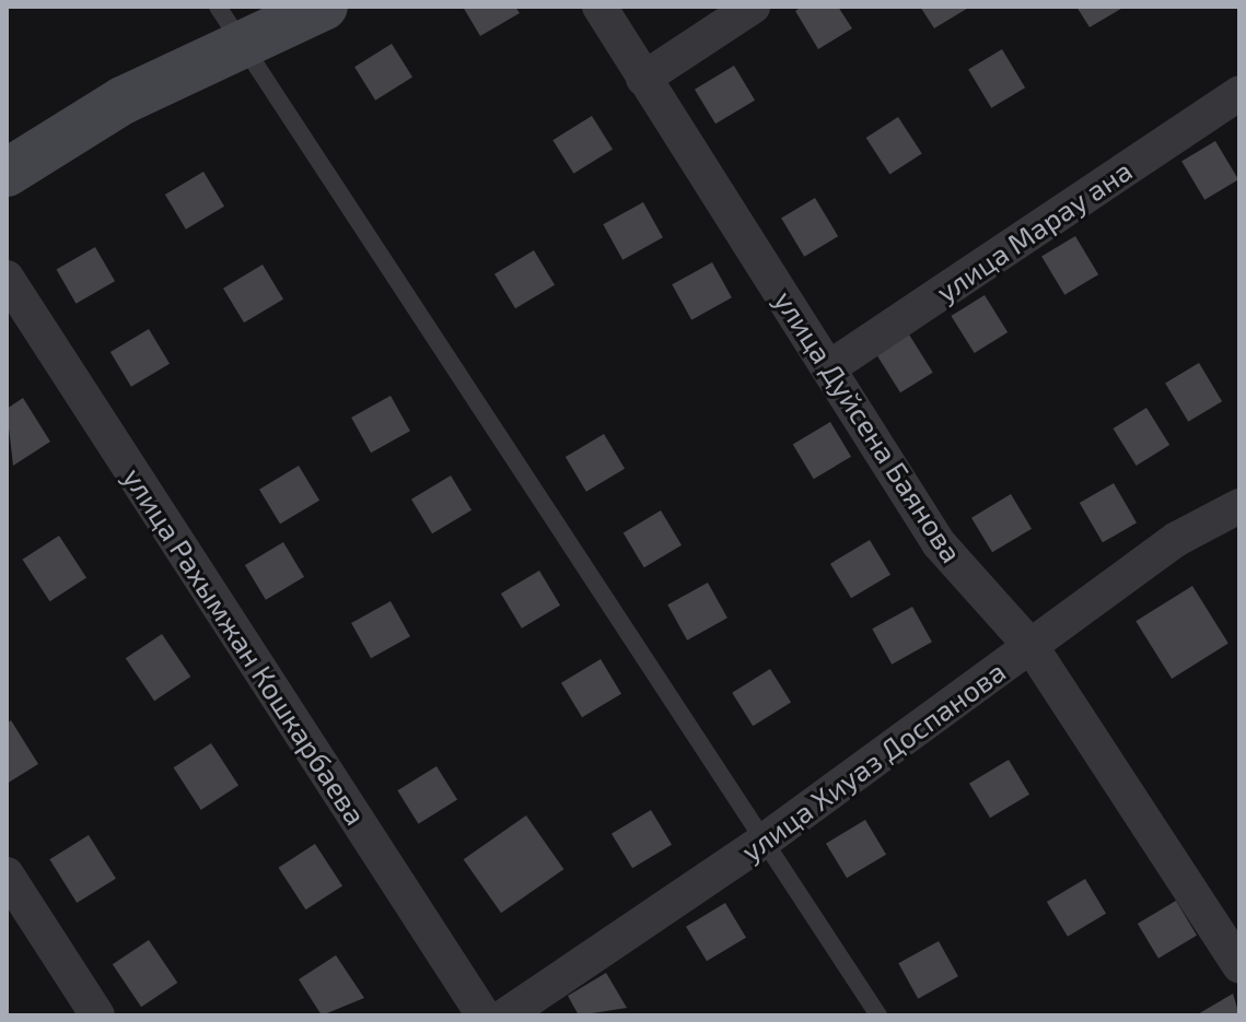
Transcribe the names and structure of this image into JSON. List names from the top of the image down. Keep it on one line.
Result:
{"streets":{"street":["улица Марау ана","улица Дуйсена Баянова","улица Рахымжан Кошкарбаева","улица Хиуаз Доспанова"]},"crossings":[["улица Марау ана","улица Дуйсена Баянова"],["улица Дуйсена Баянова","улица Хиуаз Доспанова"]]}
